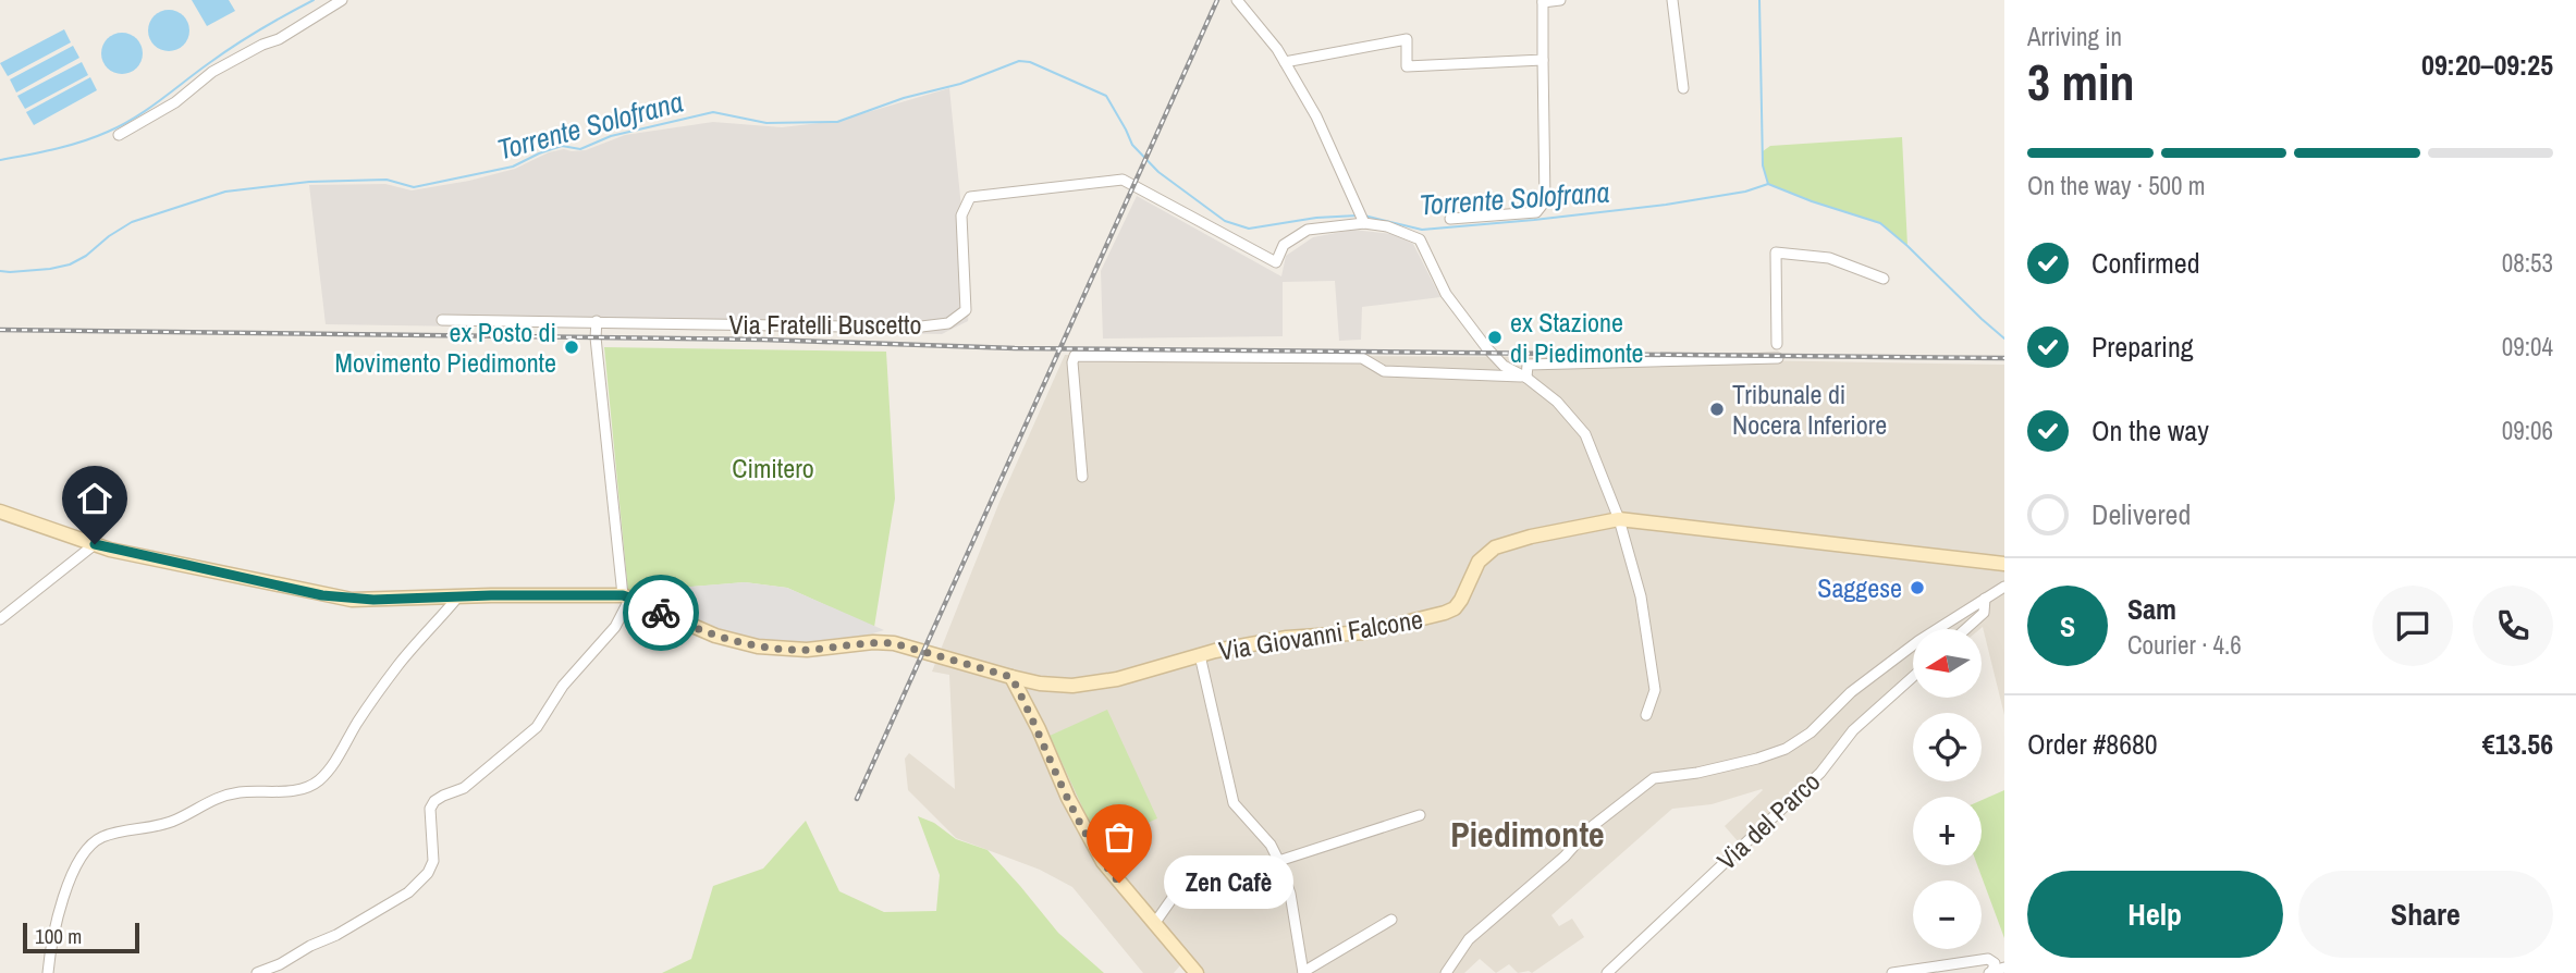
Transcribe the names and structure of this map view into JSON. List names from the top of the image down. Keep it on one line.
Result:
{"streets":{"main road":["Via Giovanni Falcone"],"street":["Via Fratelli Buscetto","Via del Parco"]},"crossings":[["Via Fratelli Buscetto","Via Giovanni Falcone"]],"districts":["Piedimonte"],"water":["Torrente Solofrana"],"parks":["Cimitero"],"places":["ex Stazione di Piedimonte","ex Posto di Movimento Piedimonte","Tribunale di Nocera Inferiore","Saggese","Zen Cafè"],"scale_bar":"100 m","north":"left","page":{"heading":["3 min","Arriving in","09:20–09:25"],"panel":["Sam","Courier · 4.6","Order #8680","€13.56"],"bar":"On the way · 500 m","list":[["Confirmed","08:53"],["Preparing","09:04"],["On the way","09:06"],"Delivered"],"round":"S","map_buttons":["+","−"],"bubble":"Zen Cafè","buttons":["Help","Share"],"scale":"100 m"}}
